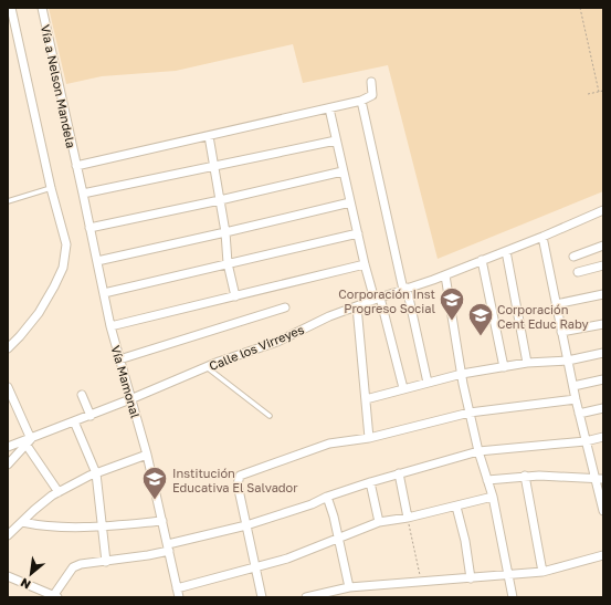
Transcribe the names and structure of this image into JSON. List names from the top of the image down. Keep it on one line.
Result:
{"streets":{"street":["Vía a Nelson Mandela","Calle los Virreyes","Vía Mamonal"]},"crossings":[["Vía a Nelson Mandela","Vía Mamonal"],["Calle los Virreyes","Vía Mamonal"]],"places":{"school or university":["Corporación Inst Progreso Social","Corporación Cent Educ Raby","Institución Educativa El Salvador"]},"north":"bottom left"}
